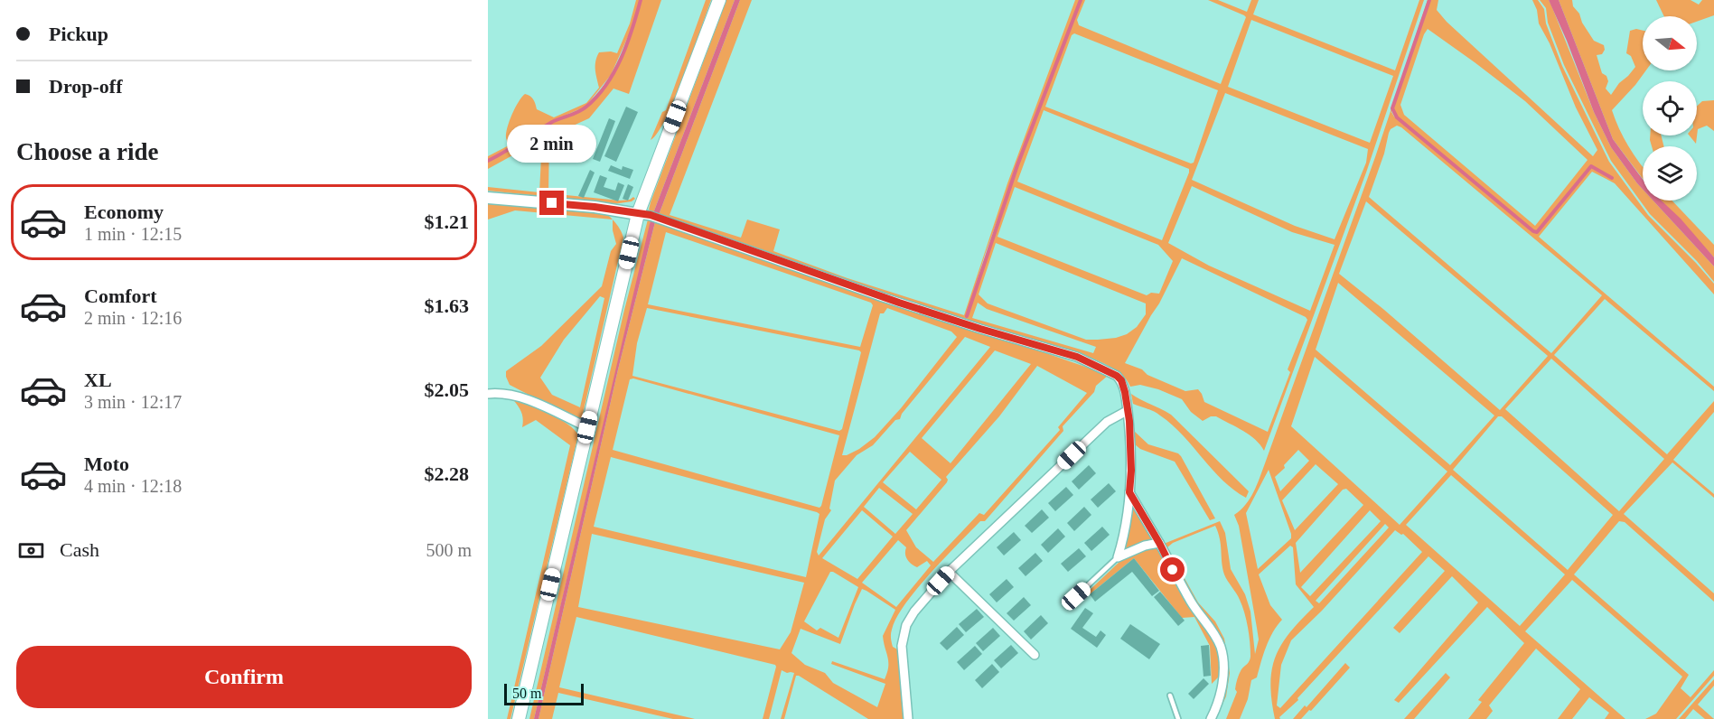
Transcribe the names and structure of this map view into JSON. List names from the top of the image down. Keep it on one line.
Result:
{"scale_bar":"50 m","north":"right","page":{"banner":["Pickup","Drop-off"],"heading":"Choose a ride","bubble":"2 min","list":[{"name":"Economy","note":"1 min · 12:15","value":"$1.21"},{"name":"Comfort","note":"2 min · 12:16","value":"$1.63"},{"name":"XL","note":"3 min · 12:17","value":"$2.05"},{"name":"Moto","note":"4 min · 12:18","value":"$2.28"}],"pay":["Cash","500 m"],"buttons":"Confirm","scale":"50 m"}}
